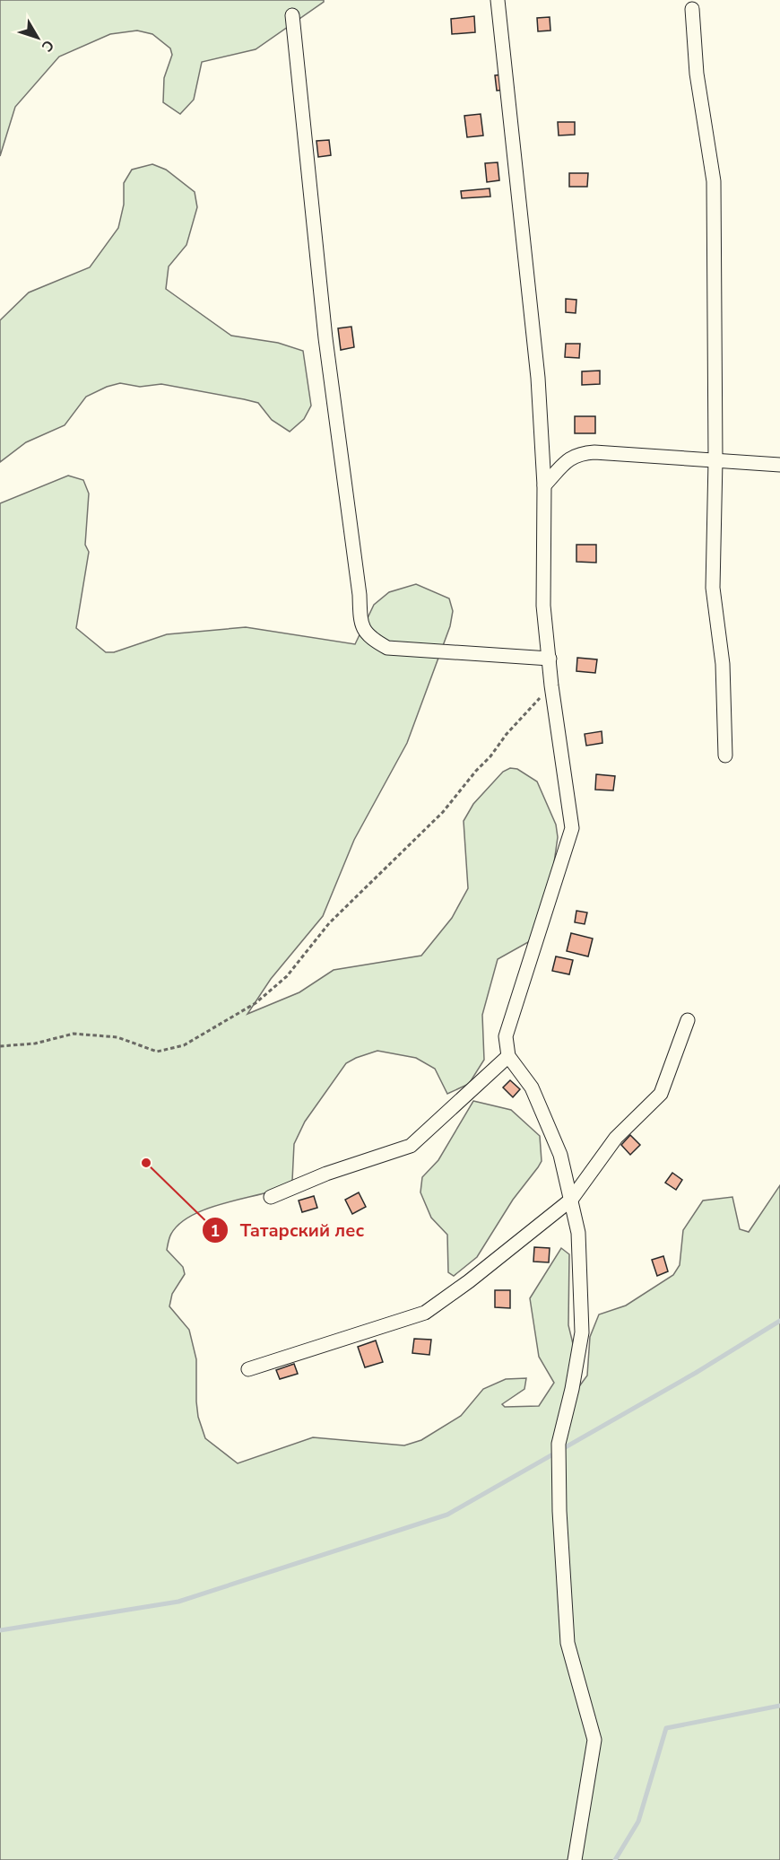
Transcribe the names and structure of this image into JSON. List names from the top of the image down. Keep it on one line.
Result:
{"places":["Татарский лес"],"north":"bottom right"}
